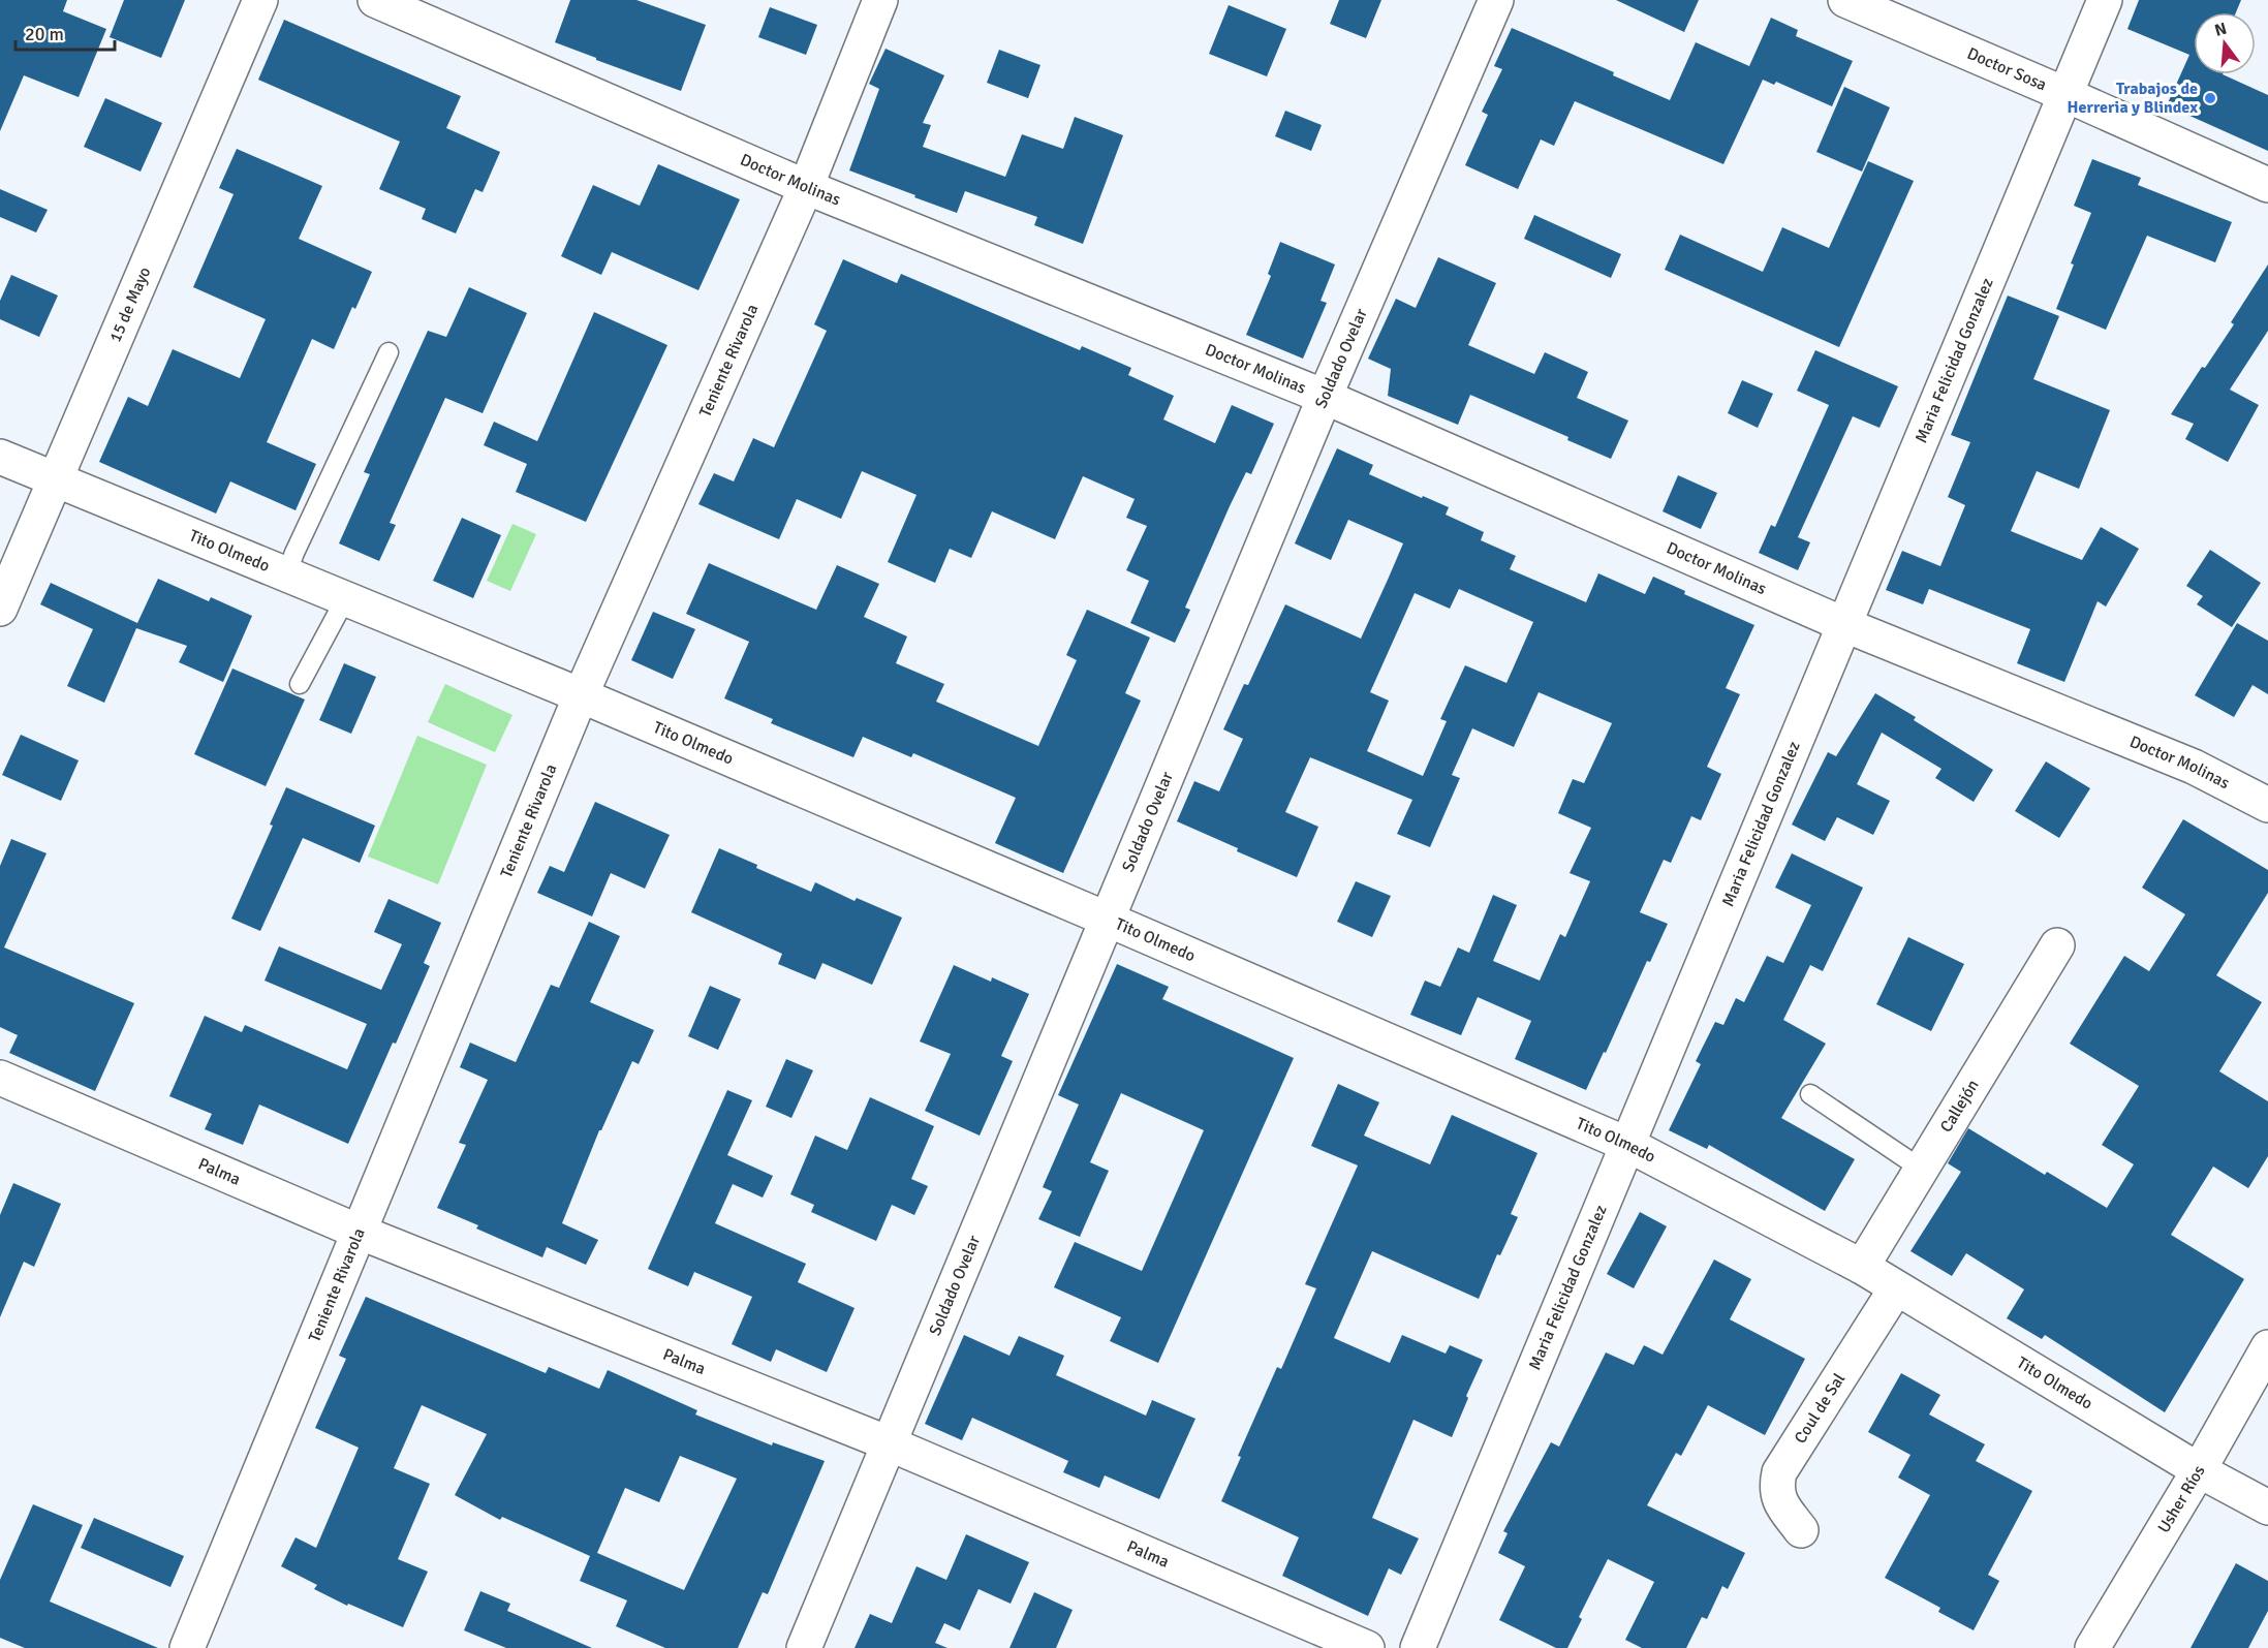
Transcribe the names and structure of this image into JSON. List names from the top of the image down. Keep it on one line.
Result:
{"streets":{"street":["Doctor Sosa","Doctor Molinas","15 de Mayo","Soldado Ovelar","Maria Felicidad Gonzalez","Teniente Rivarola","Tito Olmedo","Callejón","Palma","Coul de Sal","Usher Ríos"]},"crossings":[["Doctor Sosa","Maria Felicidad Gonzalez"],["Doctor Molinas","Soldado Ovelar"],["Doctor Molinas","Maria Felicidad Gonzalez"],["Doctor Molinas","Teniente Rivarola"],["15 de Mayo","Tito Olmedo"],["Soldado Ovelar","Tito Olmedo"],["Soldado Ovelar","Palma"],["Maria Felicidad Gonzalez","Tito Olmedo"],["Teniente Rivarola","Tito Olmedo"],["Teniente Rivarola","Palma"],["Tito Olmedo","Callejón"],["Tito Olmedo","Coul de Sal"],["Tito Olmedo","Usher Ríos"]],"places":["Trabajos de Herreria y Blindex"],"scale_bar":"20 m","north":"top"}
